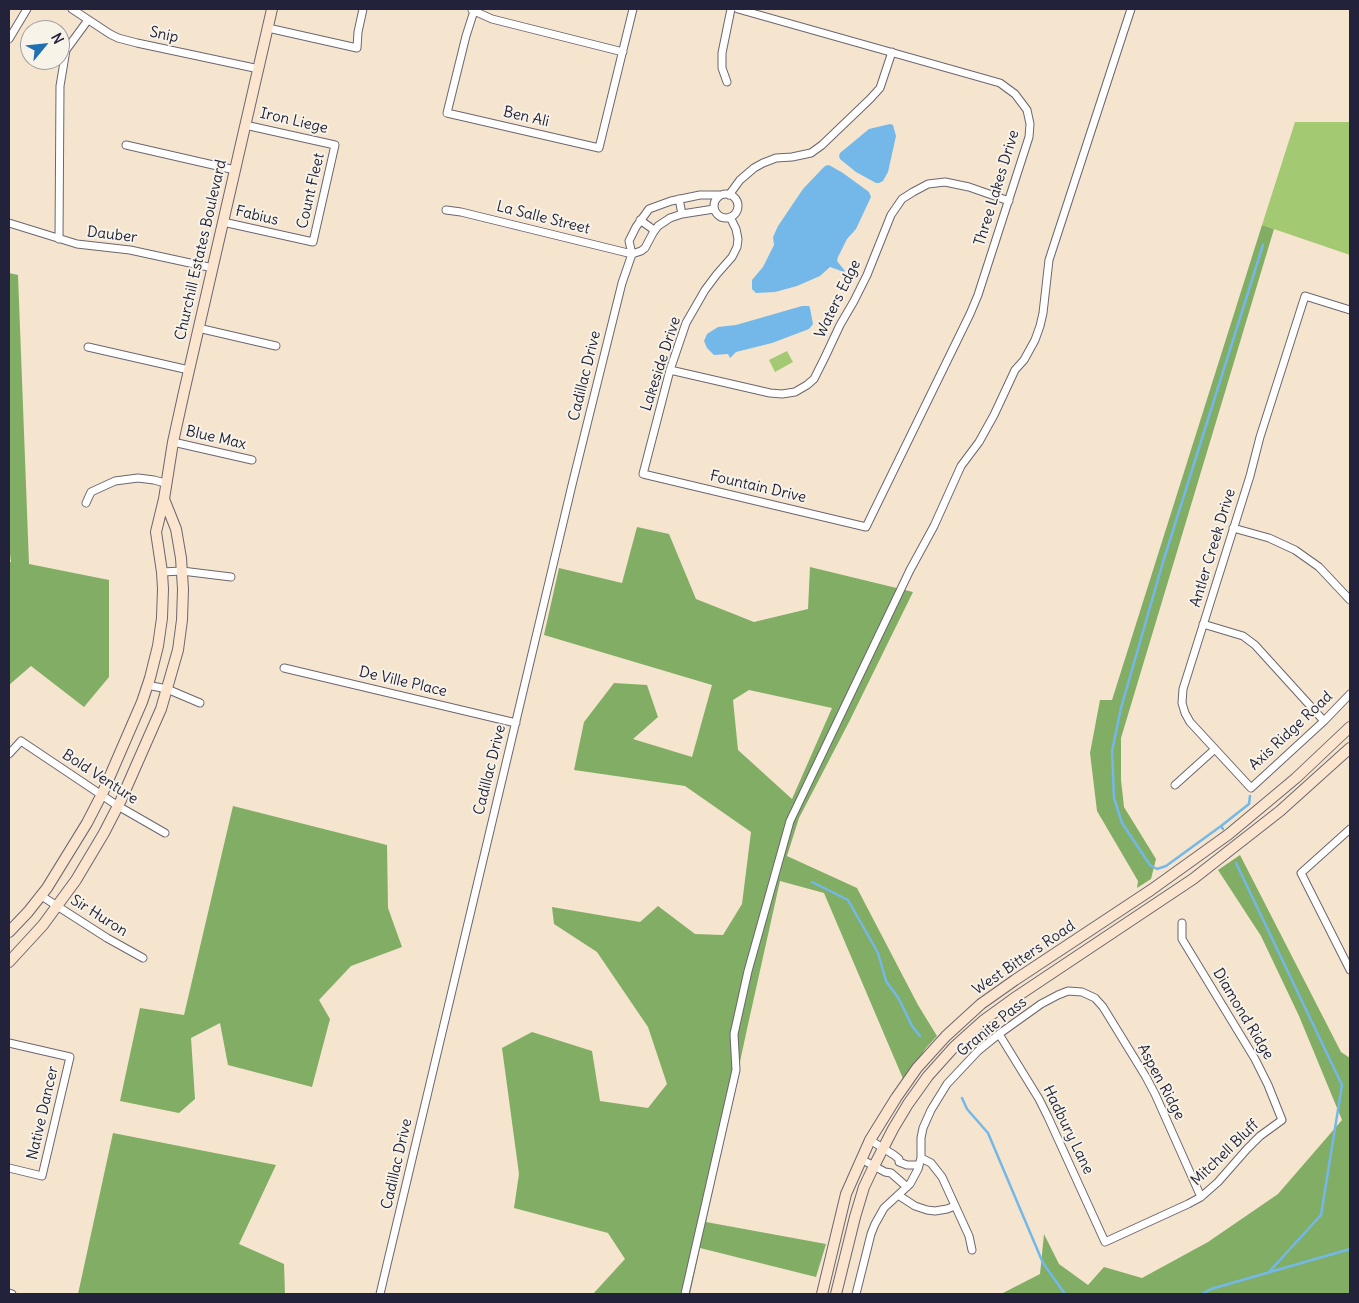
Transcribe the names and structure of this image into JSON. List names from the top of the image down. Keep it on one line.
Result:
{"streets":{"main road":["Churchill Estates Boulevard","West Bitters Road"],"street":["Snip","Ben Ali","Iron Liege","Three Lakes Drive","Count Fleet","Fabius","La Salle Street","Dauber","Waters Edge","Lakeside Drive","Cadillac Drive","Blue Max","Fountain Drive","Antler Creek Drive","De Ville Place","Axis Ridge Road","Bold Venture","Sir Huron","Diamond Ridge","Granite Pass","Aspen Ridge","Native Dancer","Hadbury Lane","Mitchell Bluff"]},"crossings":[["Snip","Churchill Estates Boulevard"],["Iron Liege","Count Fleet"],["Iron Liege","Churchill Estates Boulevard"],["Three Lakes Drive","Waters Edge"],["Three Lakes Drive","Fountain Drive"],["Count Fleet","Fabius"],["Fabius","Churchill Estates Boulevard"],["La Salle Street","Cadillac Drive"],["Dauber","Churchill Estates Boulevard"],["Churchill Estates Boulevard","Blue Max"],["Churchill Estates Boulevard","Bold Venture"],["Churchill Estates Boulevard","Sir Huron"],["Waters Edge","Lakeside Drive"],["Lakeside Drive","Fountain Drive"],["Cadillac Drive","De Ville Place"],["Antler Creek Drive","Axis Ridge Road"],["Diamond Ridge","Mitchell Bluff"],["Granite Pass","Aspen Ridge"],["Granite Pass","Hadbury Lane"],["Aspen Ridge","Mitchell Bluff"],["Hadbury Lane","Mitchell Bluff"]],"north":"top right"}
